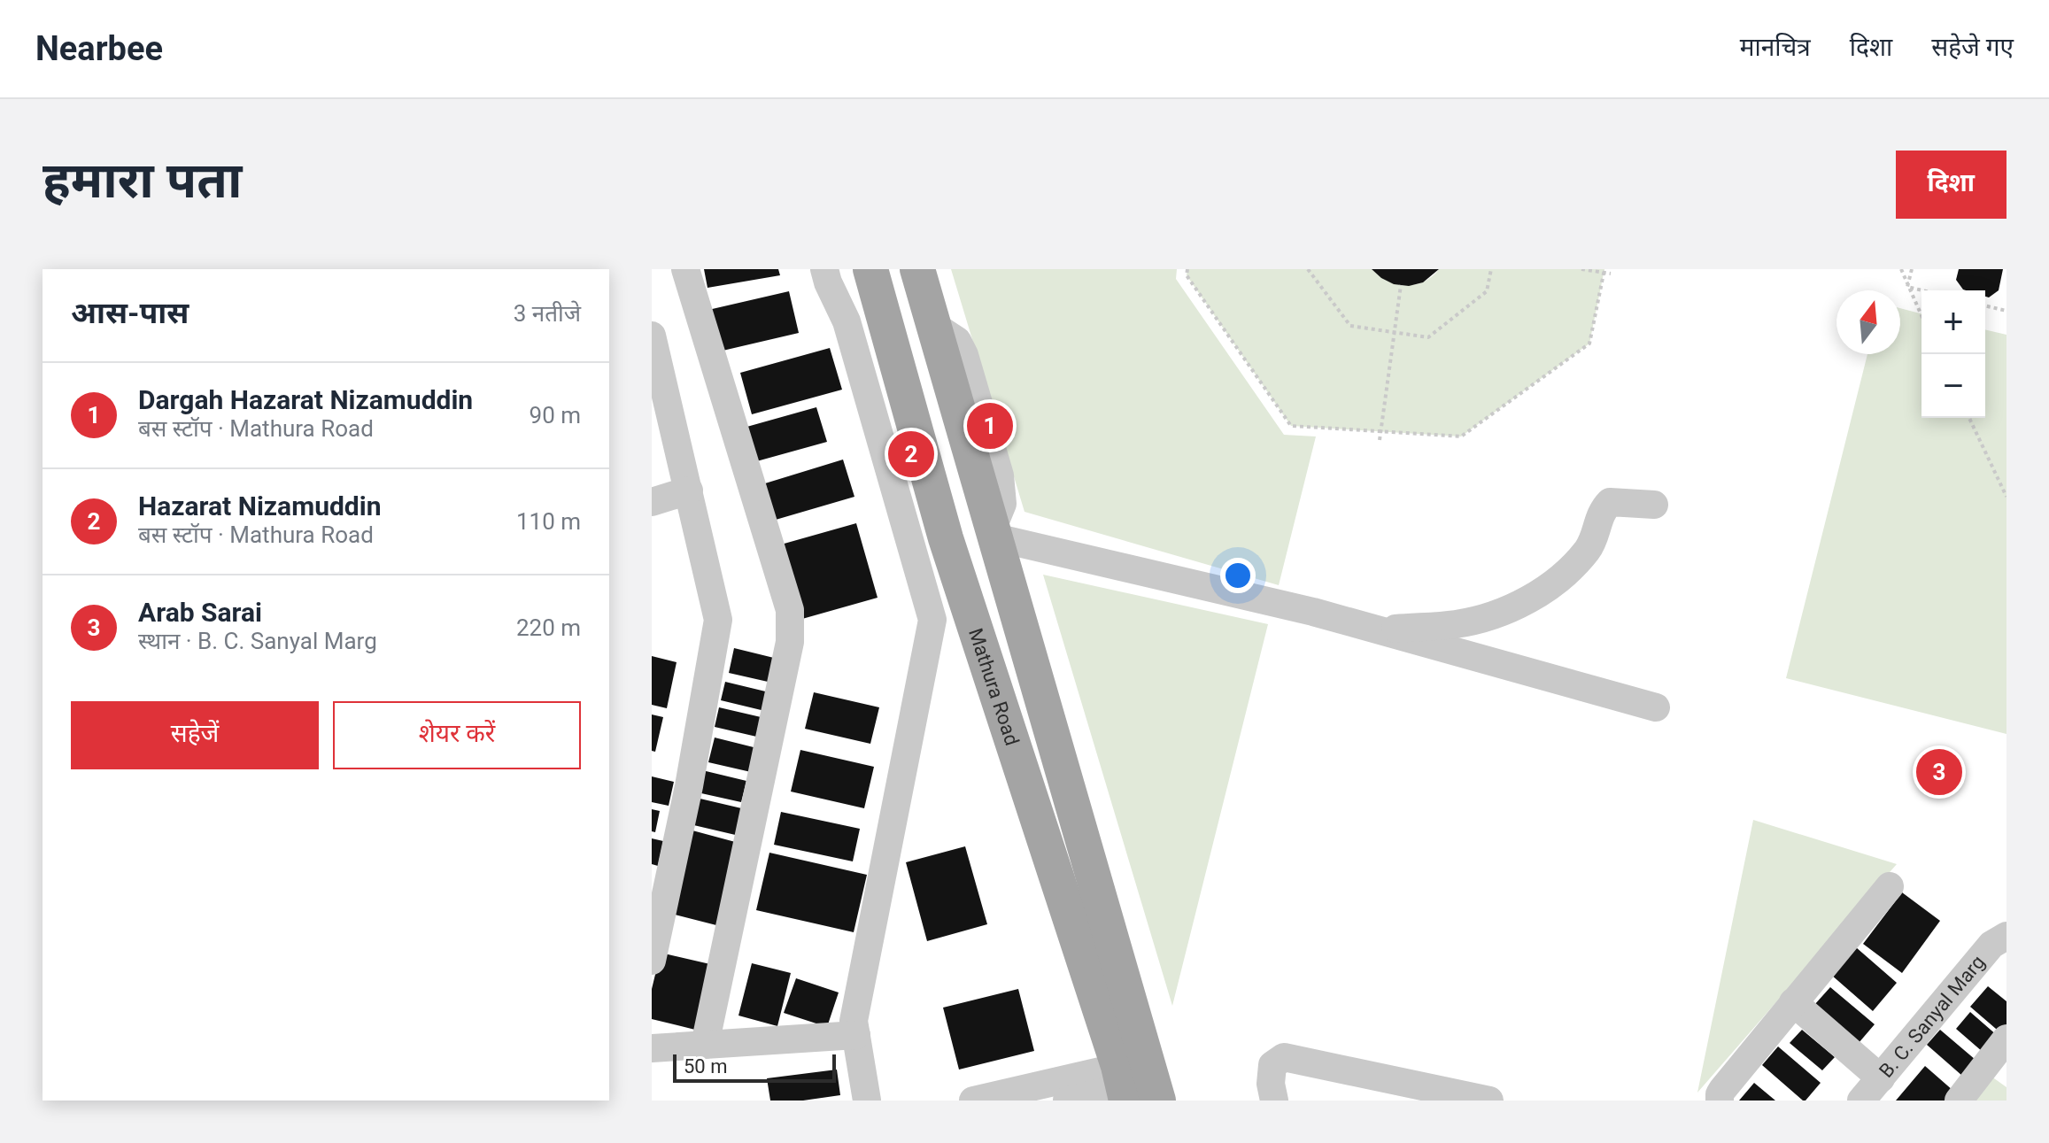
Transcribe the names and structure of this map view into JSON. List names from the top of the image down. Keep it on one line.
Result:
{"streets":{"main road":["Mathura Road"],"street":["B. C. Sanyal Marg"]},"scale_bar":"50 m","north":"top","page":{"header":"Nearbee","nav":["मानचित्र","दिशा","सहेजे गए"],"buttons":["दिशा",["सहेजें","शेयर करें"]],"title":"हमारा पता","heading":["आस-पास","3 नतीजे"],"map_buttons":["+","−"],"list":[{"mark":"1","name":"Dargah Hazarat Nizamuddin","note":"बस स्टॉप · Mathura Road","value":"90 m"},{"mark":"2","name":"Hazarat Nizamuddin","note":"बस स्टॉप · Mathura Road","value":"110 m"},{"mark":"3","name":"Arab Sarai","note":"स्थान · B. C. Sanyal Marg","value":"220 m"}],"pins":["1","2","3"],"scale":"50 m"}}
